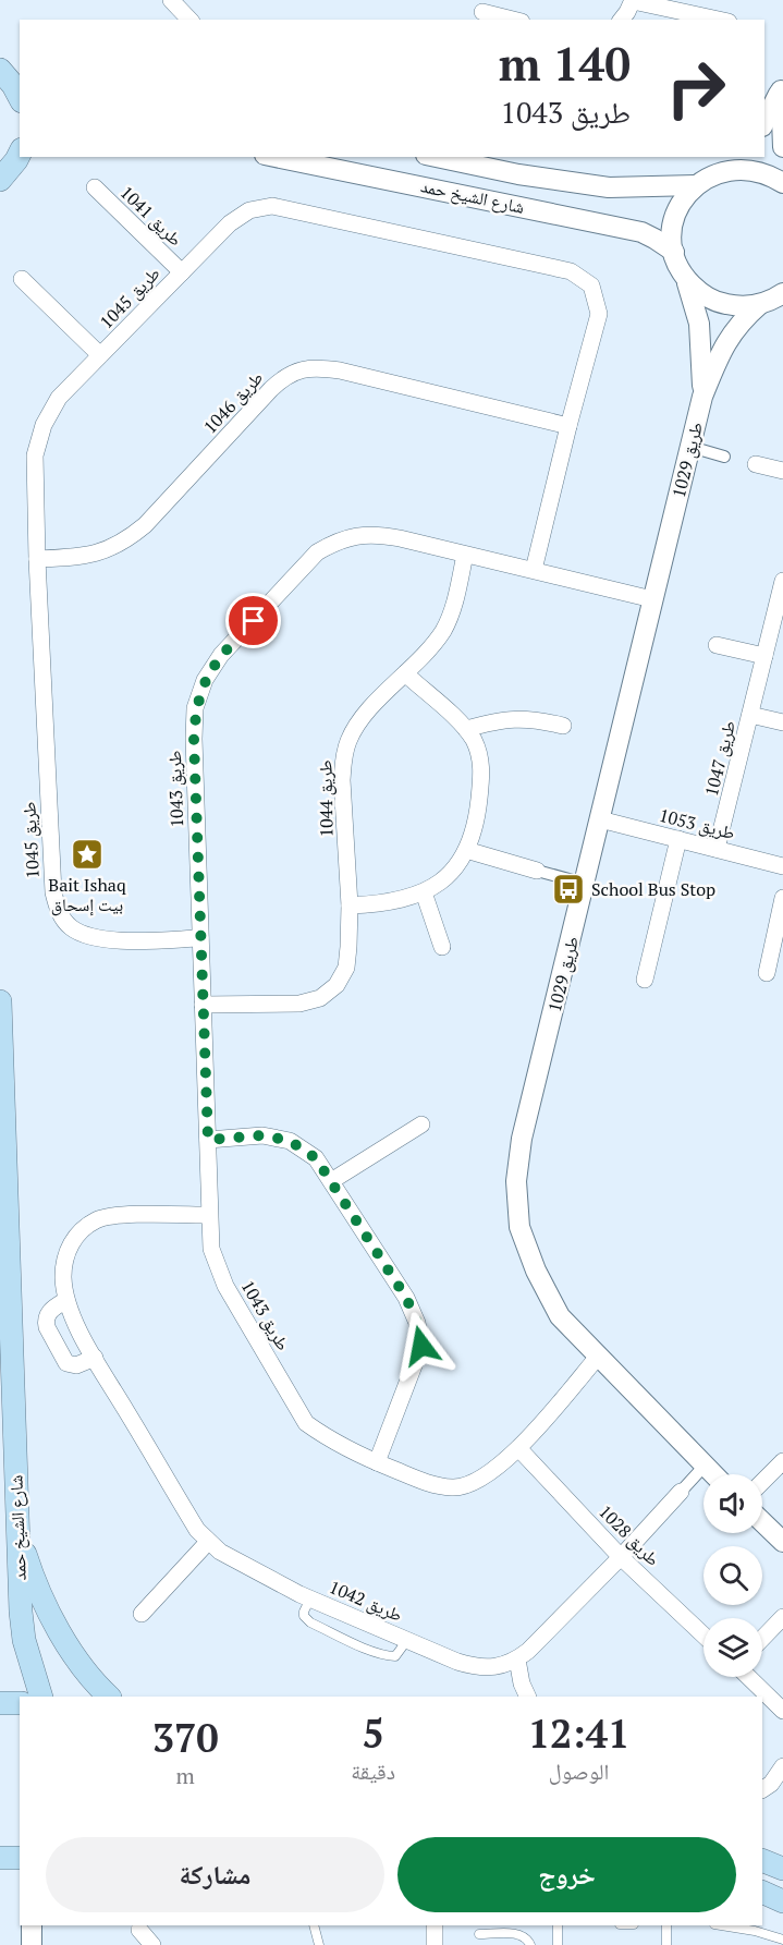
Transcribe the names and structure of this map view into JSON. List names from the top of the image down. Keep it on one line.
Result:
{"streets":{"main road":["شارع الشيخ حمد"],"street":["طريق 1041","طريق 1045","طريق 1046","طريق 1029","طريق 1047","طريق 1043","طريق 1044","طريق 1053","طريق 1028","طريق 1042"]},"crossings":[["شارع الشيخ حمد","طريق 1029"],["طريق 1041","طريق 1045"],["طريق 1045","طريق 1046"],["طريق 1045","طريق 1043"],["طريق 1029","طريق 1043"],["طريق 1029","طريق 1053"],["طريق 1047","طريق 1053"],["طريق 1043","طريق 1044"],["طريق 1043","طريق 1028"],["طريق 1043","طريق 1042"],["طريق 1028","طريق 1042"]],"places":{"place":["Bait Ishaq بيت إسحاق"],"bus stop":["School Bus Stop"]},"page":{"turn":["140 m","طريق 1043"],"eta":["12:41","الوصول","5","دقيقة","370","m"],"buttons":["خروج","مشاركة"]}}
